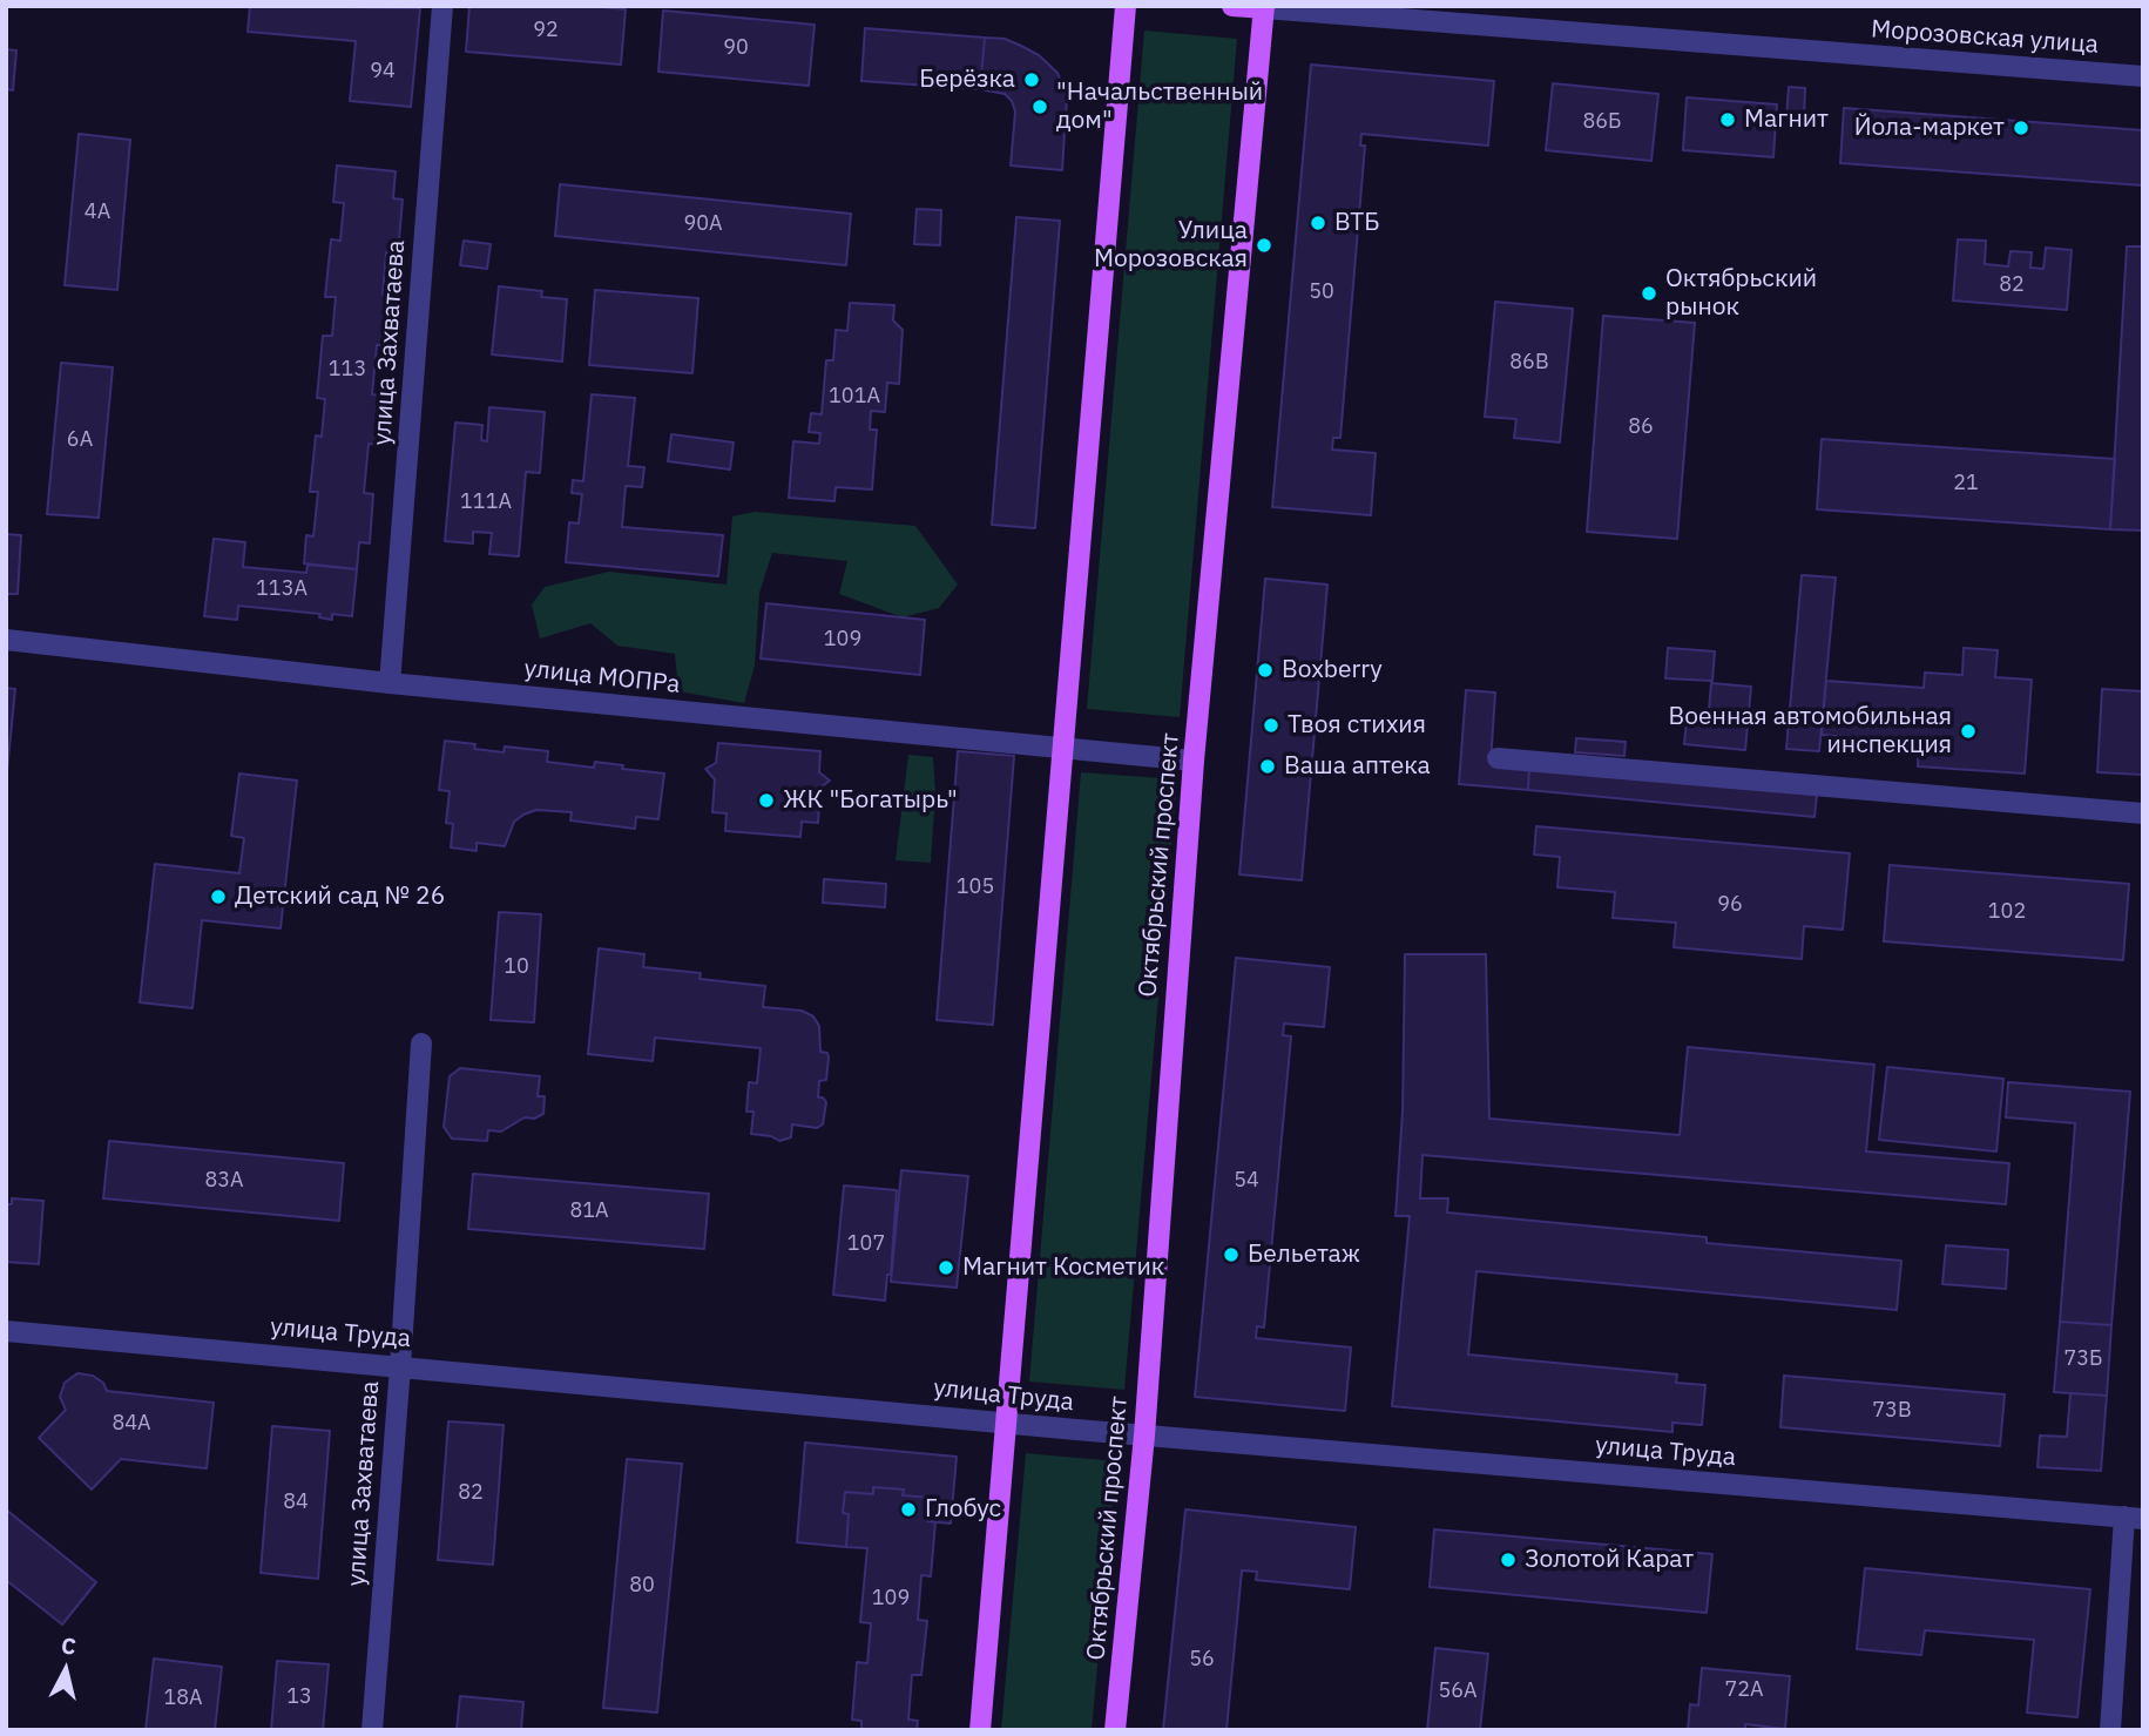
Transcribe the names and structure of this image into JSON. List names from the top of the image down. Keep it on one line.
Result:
{"streets":{"main road":["Морозовская улица","Октябрьский проспект"],"street":["улица Захватаева","улица МОПРа","улица Труда"]},"crossings":[["Морозовская улица","Октябрьский проспект"],["улица Захватаева","улица МОПРа"],["улица Захватаева","улица Труда"],["улица МОПРа","Октябрьский проспект"],["Октябрьский проспект","улица Труда"]],"places":["Берёзка","\"Начальственный дом\"","Магнит","Йола-маркет","ВТБ","Улица Морозовская","Октябрьский рынок","Boxberry","Твоя стихия","Военная автомобильная инспекция","Ваша аптека","ЖК \"Богатырь\"","Детский сад № 26","Бельетаж","Магнит Косметик","Глобус","Золотой Карат"],"house_numbers":["92","90","94","86Б","4А","90А","82","50","86В","113","101А","86","6А","21","111А","113А","109","105","96","102","10","83А","54","81А","107","73Б","73В","84А","82","84","80","109","56","72А","56А","13","18А"],"north":"top"}
